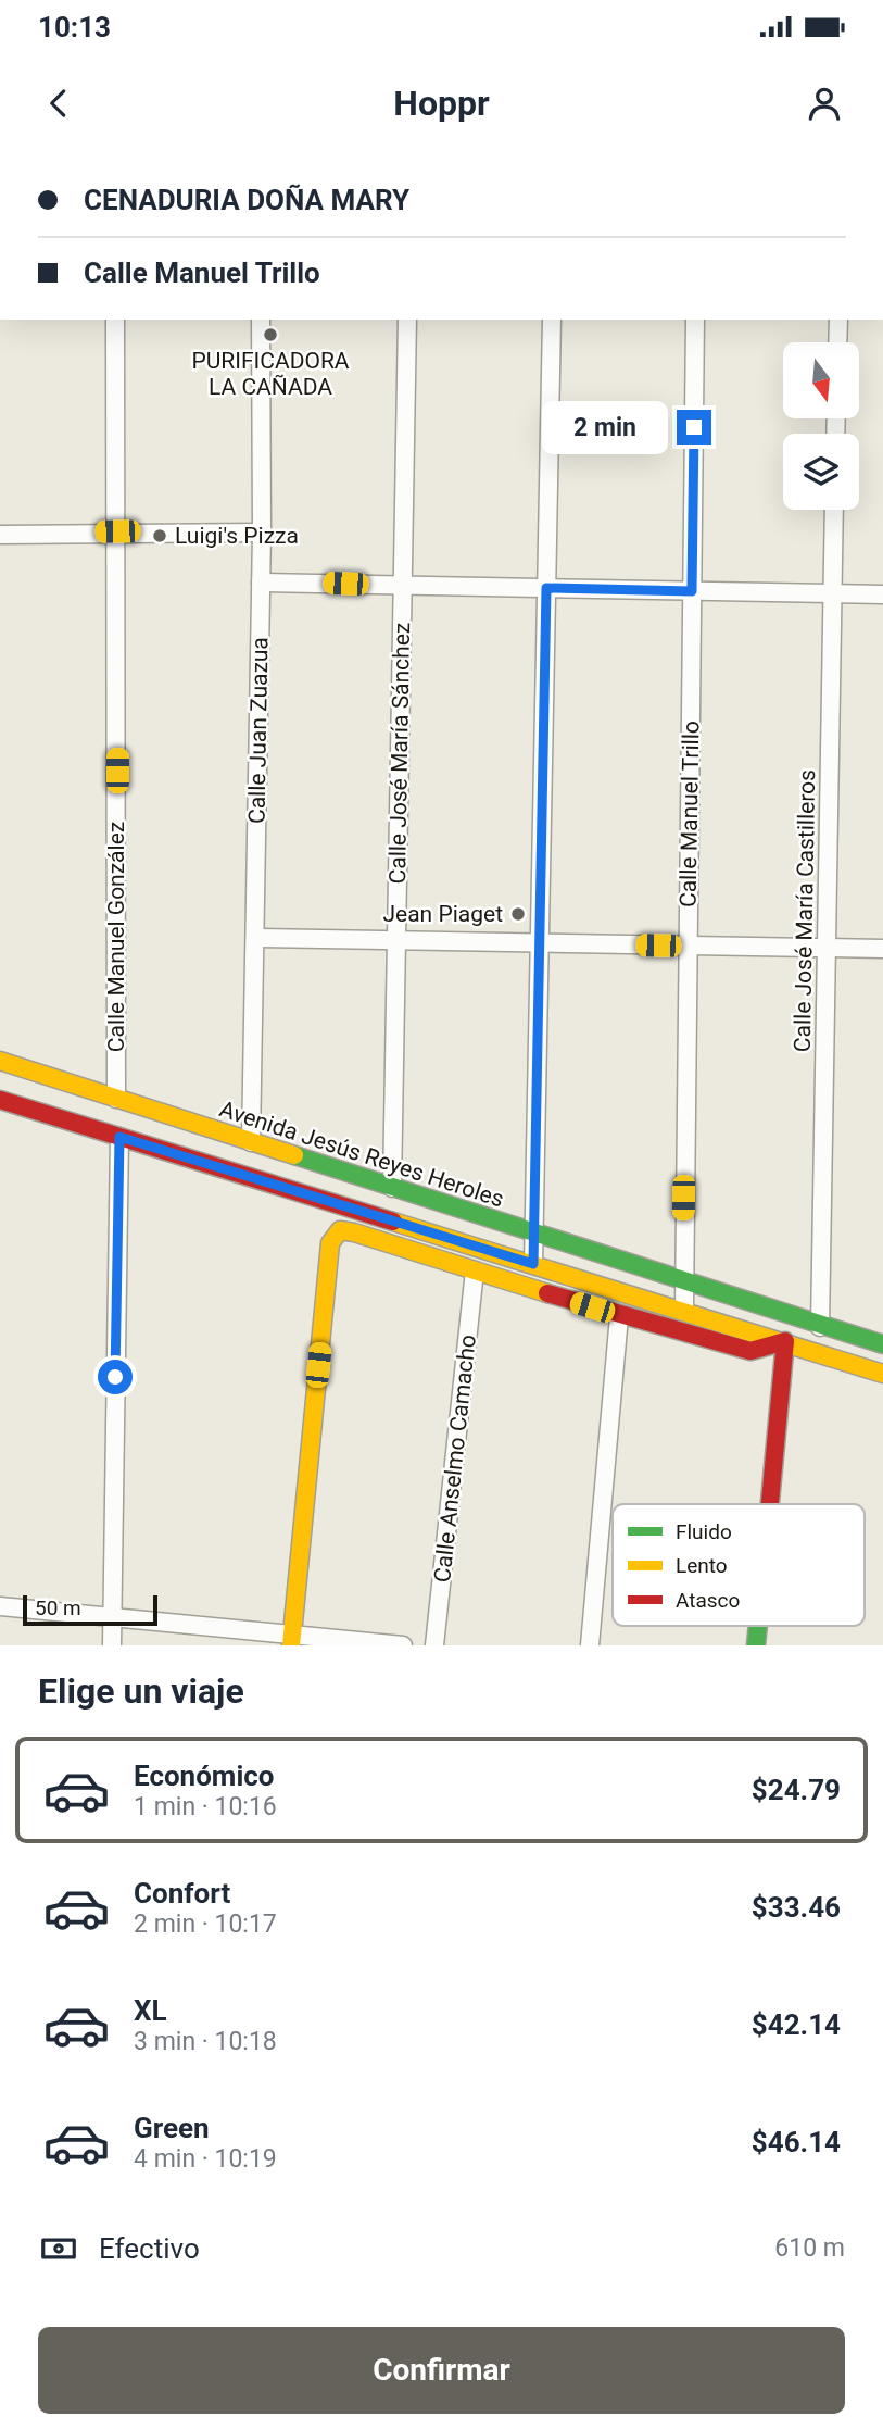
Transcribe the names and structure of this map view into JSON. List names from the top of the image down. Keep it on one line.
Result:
{"streets":{"street":["Calle Juan Zuazua","Calle José María Sánchez","Calle Manuel Trillo","Calle José María Castilleros","Calle Manuel González","Avenida Jesús Reyes Heroles","Calle Anselmo Camacho"]},"crossings":[["Calle Juan Zuazua","Avenida Jesús Reyes Heroles"],["Calle José María Sánchez","Avenida Jesús Reyes Heroles"],["Calle Manuel Trillo","Avenida Jesús Reyes Heroles"],["Calle José María Castilleros","Avenida Jesús Reyes Heroles"],["Calle Manuel González","Avenida Jesús Reyes Heroles"]],"places":["PURIFICADORA LA CAÑADA","Luigi's Pizza","Jean Piaget"],"legend":["Fluido","Lento","Atasco"],"scale_bar":"50 m","north":"bottom","page":{"status":"10:13","header":"Hoppr","banner":["CENADURIA DOÑA MARY","Calle Manuel Trillo"],"bubble":"2 min","scale":"50 m","heading":"Elige un viaje","list":[{"name":"Económico","note":"1 min · 10:16","value":"$24.79"},{"name":"Confort","note":"2 min · 10:17","value":"$33.46"},{"name":"XL","note":"3 min · 10:18","value":"$42.14"},{"name":"Green","note":"4 min · 10:19","value":"$46.14"}],"pay":["Efectivo","610 m"],"buttons":"Confirmar"}}
